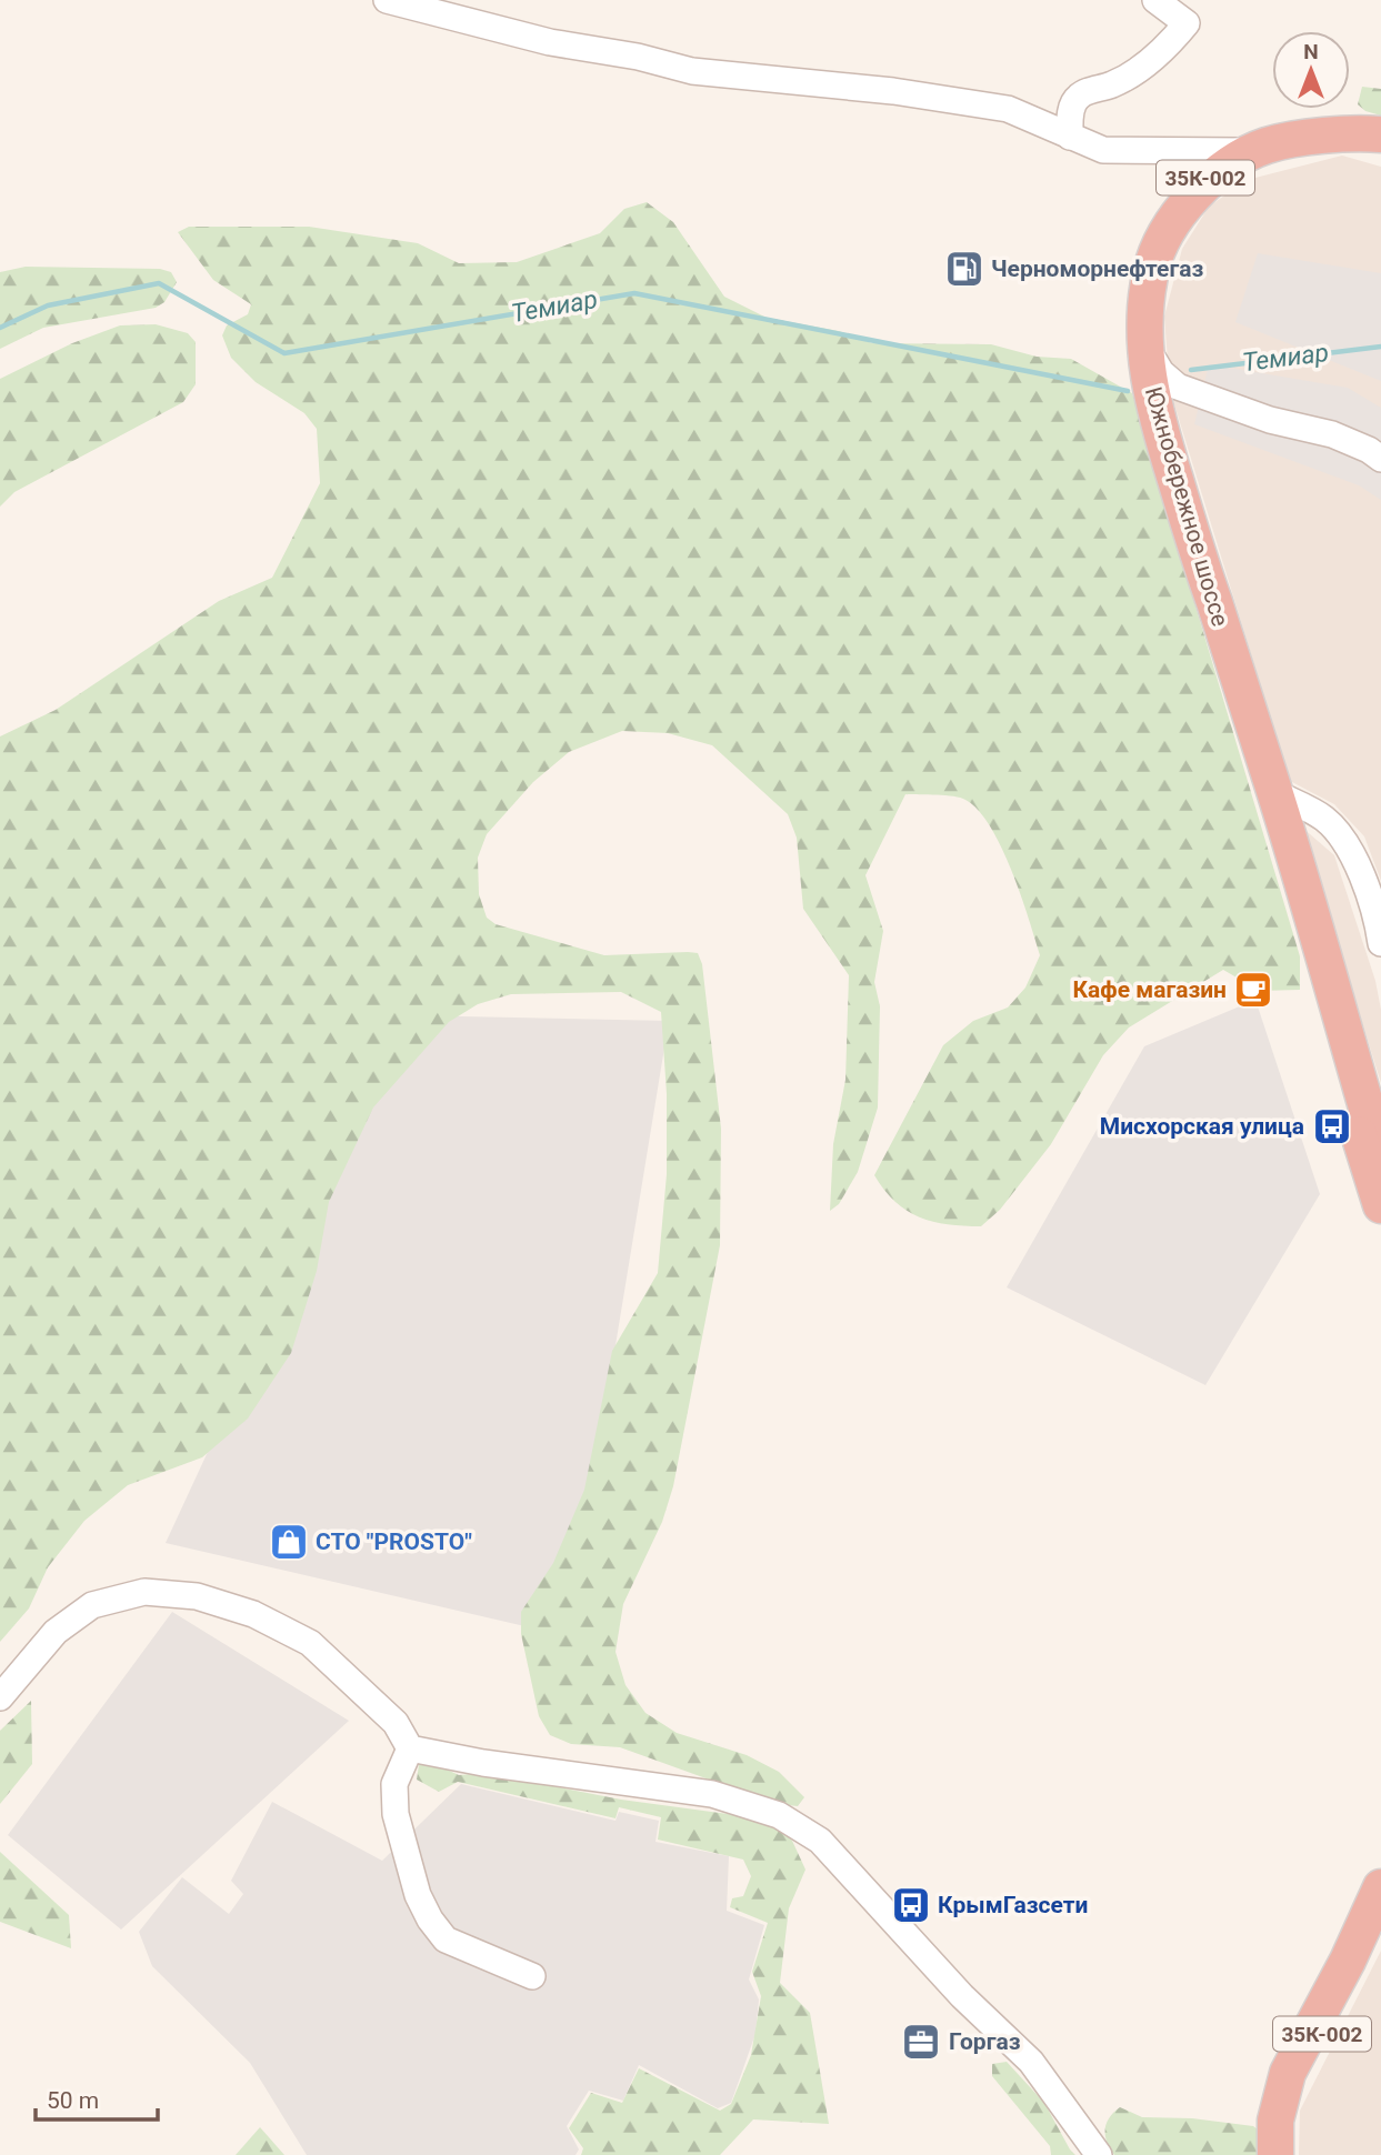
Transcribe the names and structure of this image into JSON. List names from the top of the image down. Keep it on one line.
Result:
{"streets":{"highway":["35К-002","Южнобережное шоссе"]},"water":["Темиар"],"places":{"fuel station":["Черноморнефтегаз"],"cafe":["Кафе магазин"],"bus stop":["Мисхорская улица","КрымГазсети"],"shop":["СТО \"PROSTO\""],"office":["Горгаз"]},"scale_bar":"50 m","north":"top"}
